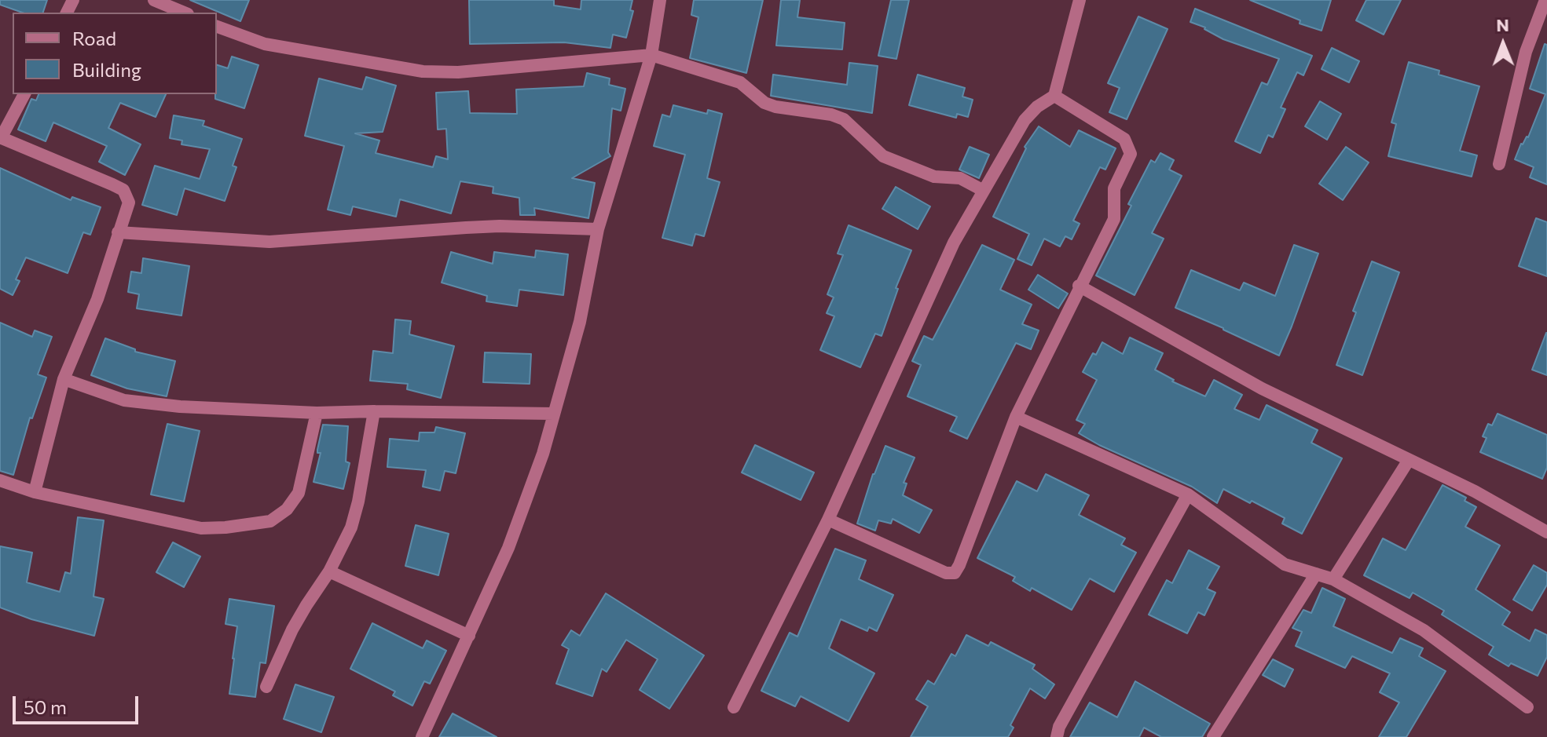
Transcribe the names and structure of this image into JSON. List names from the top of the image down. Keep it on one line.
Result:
{"legend":["Road","Building"],"scale_bar":"50 m","north":"top"}
